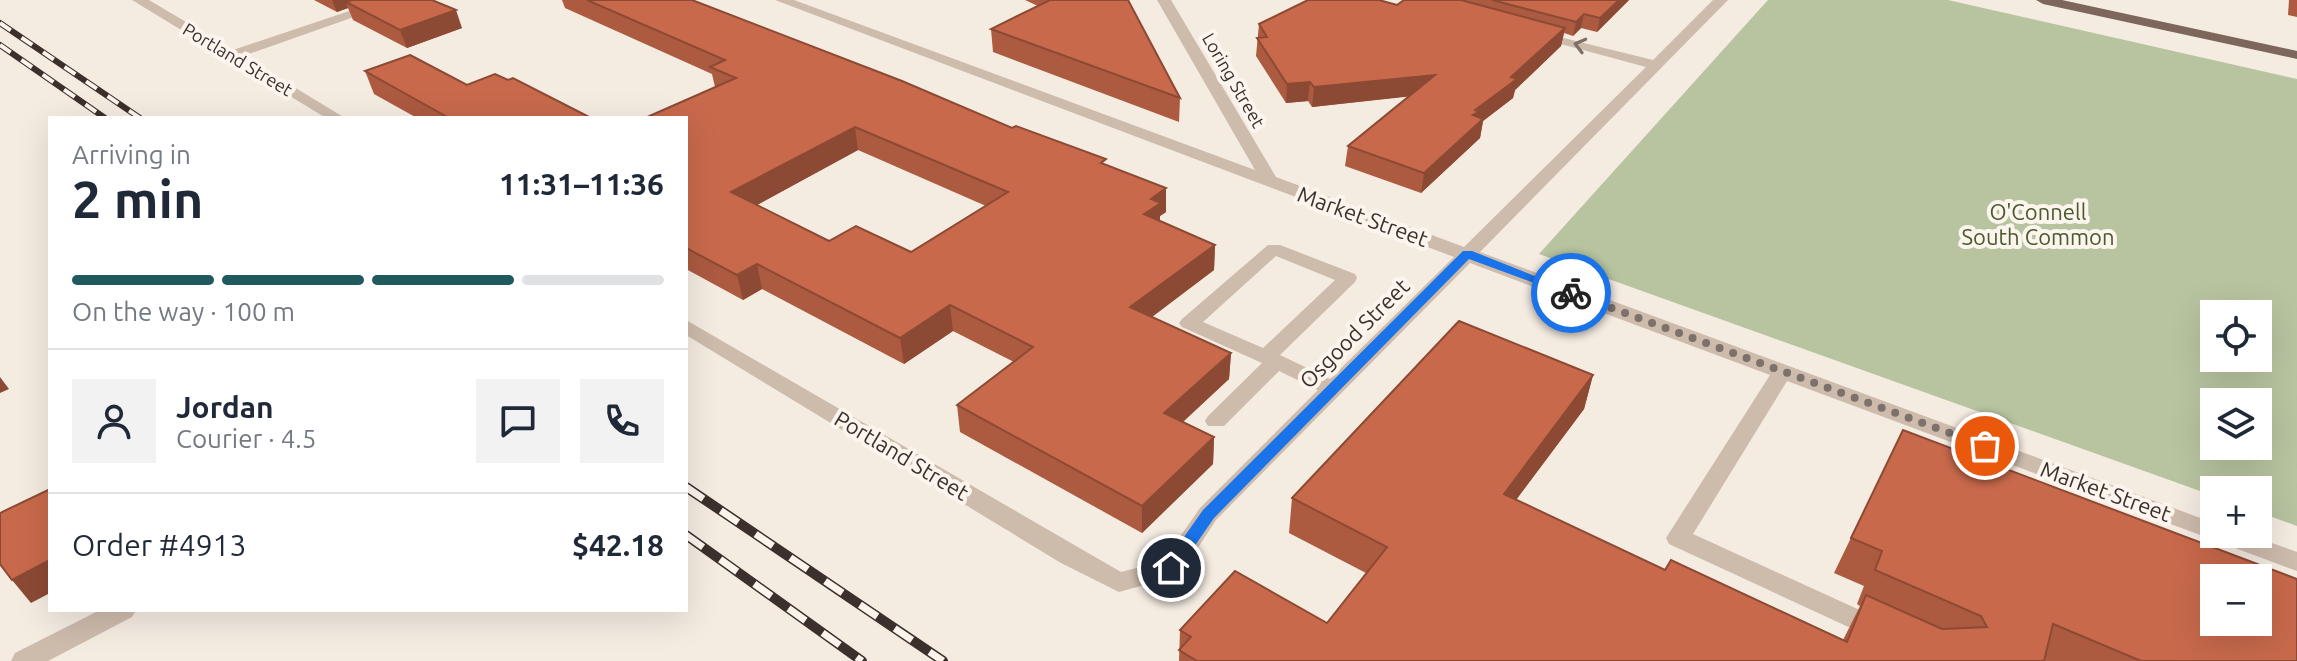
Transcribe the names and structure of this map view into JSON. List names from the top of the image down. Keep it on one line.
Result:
{"streets":{"street":["Portland Street","Loring Street","Market Street","Osgood Street"]},"crossings":[["Portland Street","Osgood Street"],["Loring Street","Market Street"],["Market Street","Osgood Street"]],"parks":["O'Connell South Common"],"page":{"heading":["2 min","Arriving in","11:31–11:36"],"panel":["Jordan","Courier · 4.5","Order #4913","$42.18"],"bar":"On the way · 100 m","map_buttons":["+","−"]}}
